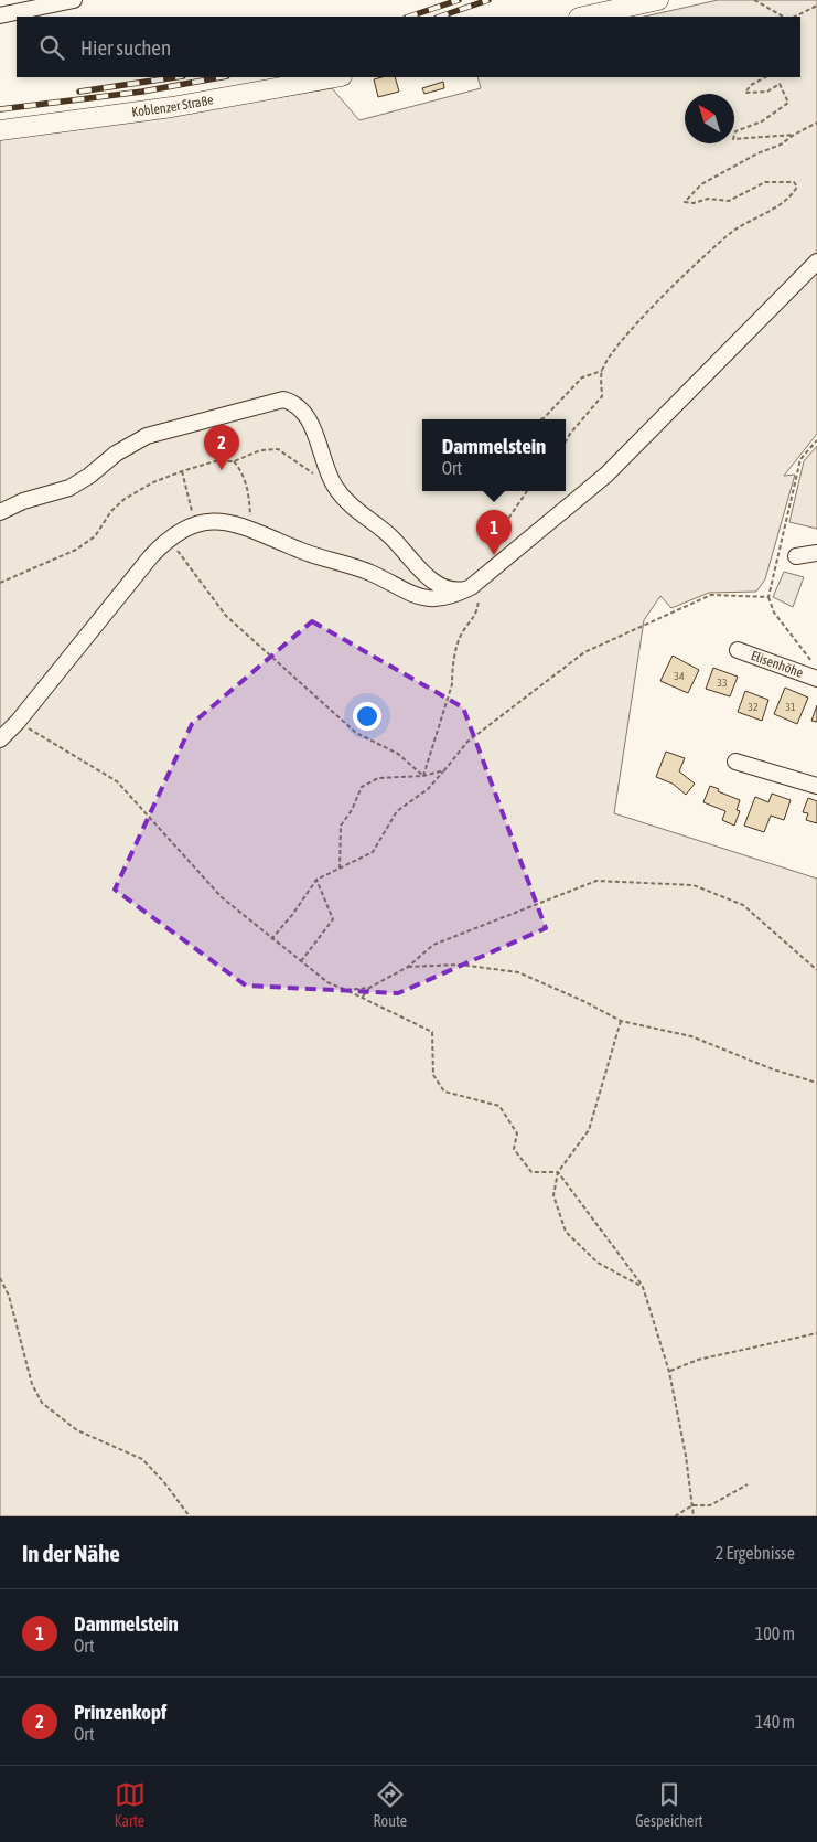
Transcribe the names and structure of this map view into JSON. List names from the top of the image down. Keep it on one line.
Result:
{"streets":{"main road":["Koblenzer Straße"],"street":["Elisenhöhe"]},"house_numbers":["34","33","32","31"],"north":"top left","page":{"search":"Hier suchen","popup":["Dammelstein","Ort"],"pins":["2","1"],"heading":["In der Nähe","2 Ergebnisse"],"list":[{"mark":"1","name":"Dammelstein","note":"Ort","value":"100 m"},{"mark":"2","name":"Prinzenkopf","note":"Ort","value":"140 m"}],"nav":["Karte","Route","Gespeichert"]}}
